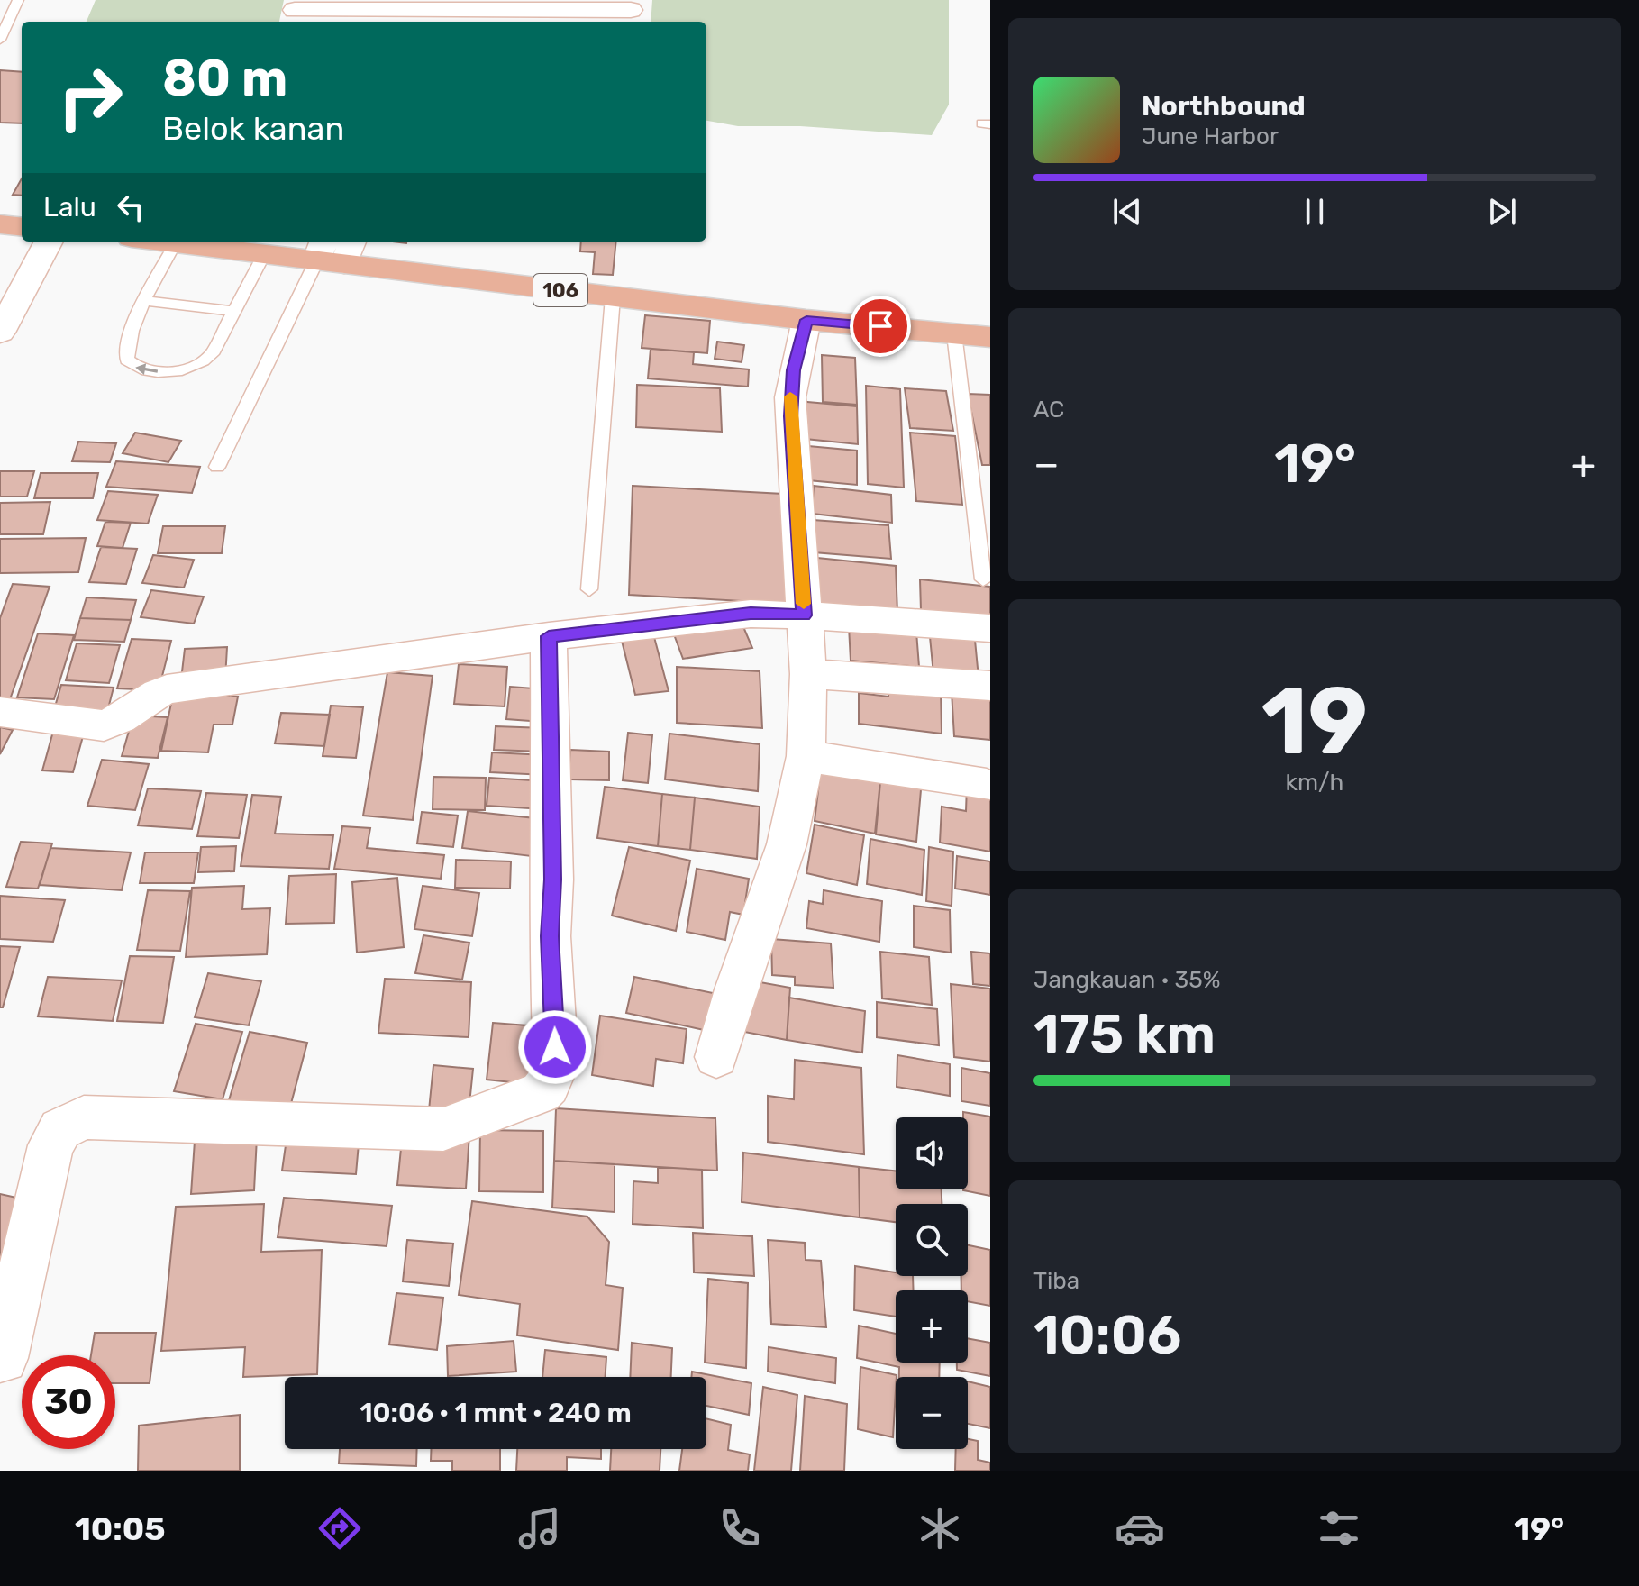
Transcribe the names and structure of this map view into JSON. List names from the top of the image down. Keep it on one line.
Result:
{"streets":{"main road":["106"]},"page":{"turn":["80 m","Belok kanan"],"song":["Northbound","June Harbor"],"then":"Lalu","tile":["AC",["19","km/h"],["Jangkauan · 35%","175 km"],["Tiba","10:06"]],"heat":["−","19°","+"],"map_buttons":["+","−"],"limit":"30","trip":"10:06 · 1 mnt · 240 m","tabs":["10:05","19°"]}}
